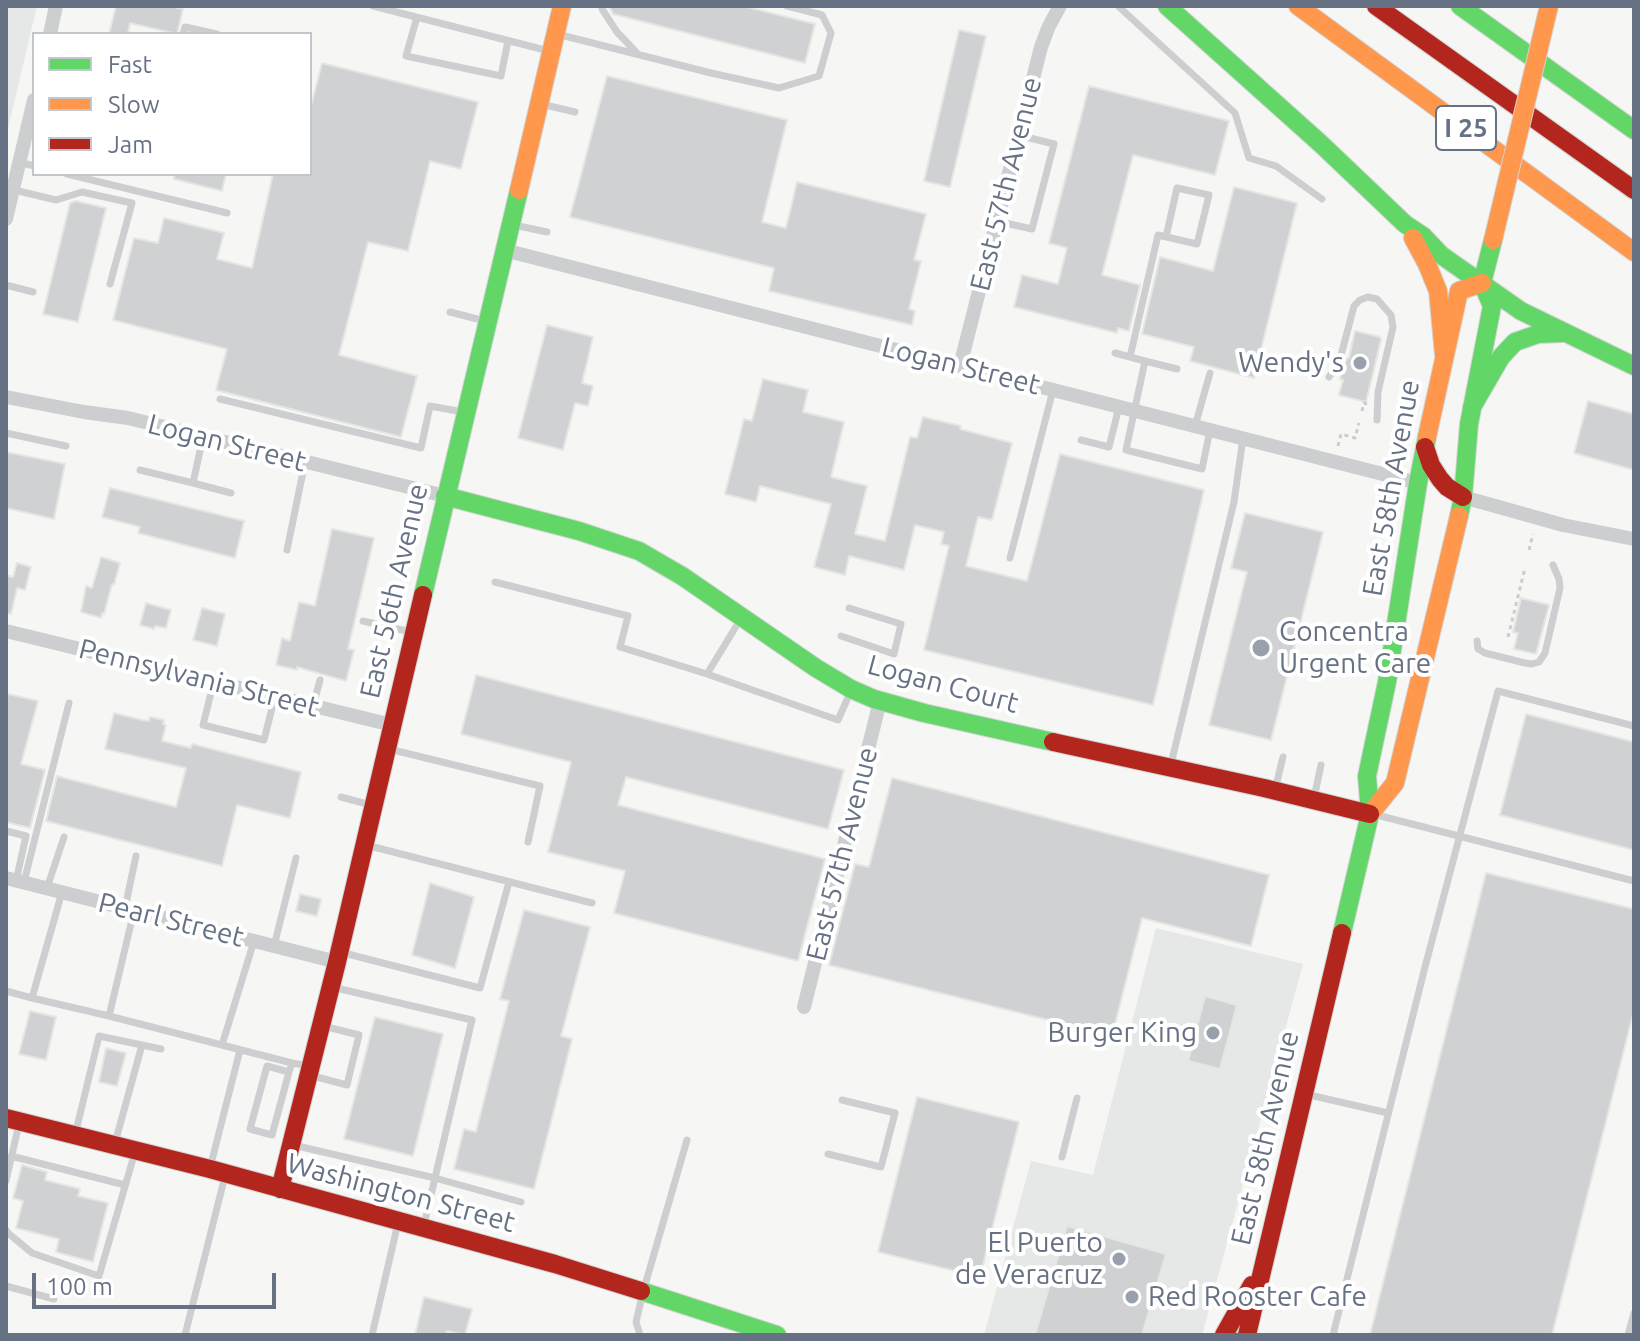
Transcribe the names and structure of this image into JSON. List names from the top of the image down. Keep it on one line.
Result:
{"streets":{"main road":["I 25","East 58th Avenue","East 56th Avenue","Logan Court","Washington Street"],"street":["East 57th Avenue","Logan Street","Pennsylvania Street","Pearl Street"]},"crossings":[["East 57th Avenue","Logan Street"],["East 57th Avenue","Logan Court"],["Logan Street","East 58th Avenue"],["Logan Street","East 56th Avenue"],["Logan Street","Logan Court"],["East 58th Avenue","Logan Court"],["East 56th Avenue","Pennsylvania Street"],["East 56th Avenue","Logan Court"],["East 56th Avenue","Pearl Street"],["East 56th Avenue","Washington Street"]],"places":["Wendy's","Concentra Urgent Care","Burger King","El Puerto de Veracruz","Red Rooster Cafe"],"legend":["Fast","Slow","Jam"],"scale_bar":"100 m"}
